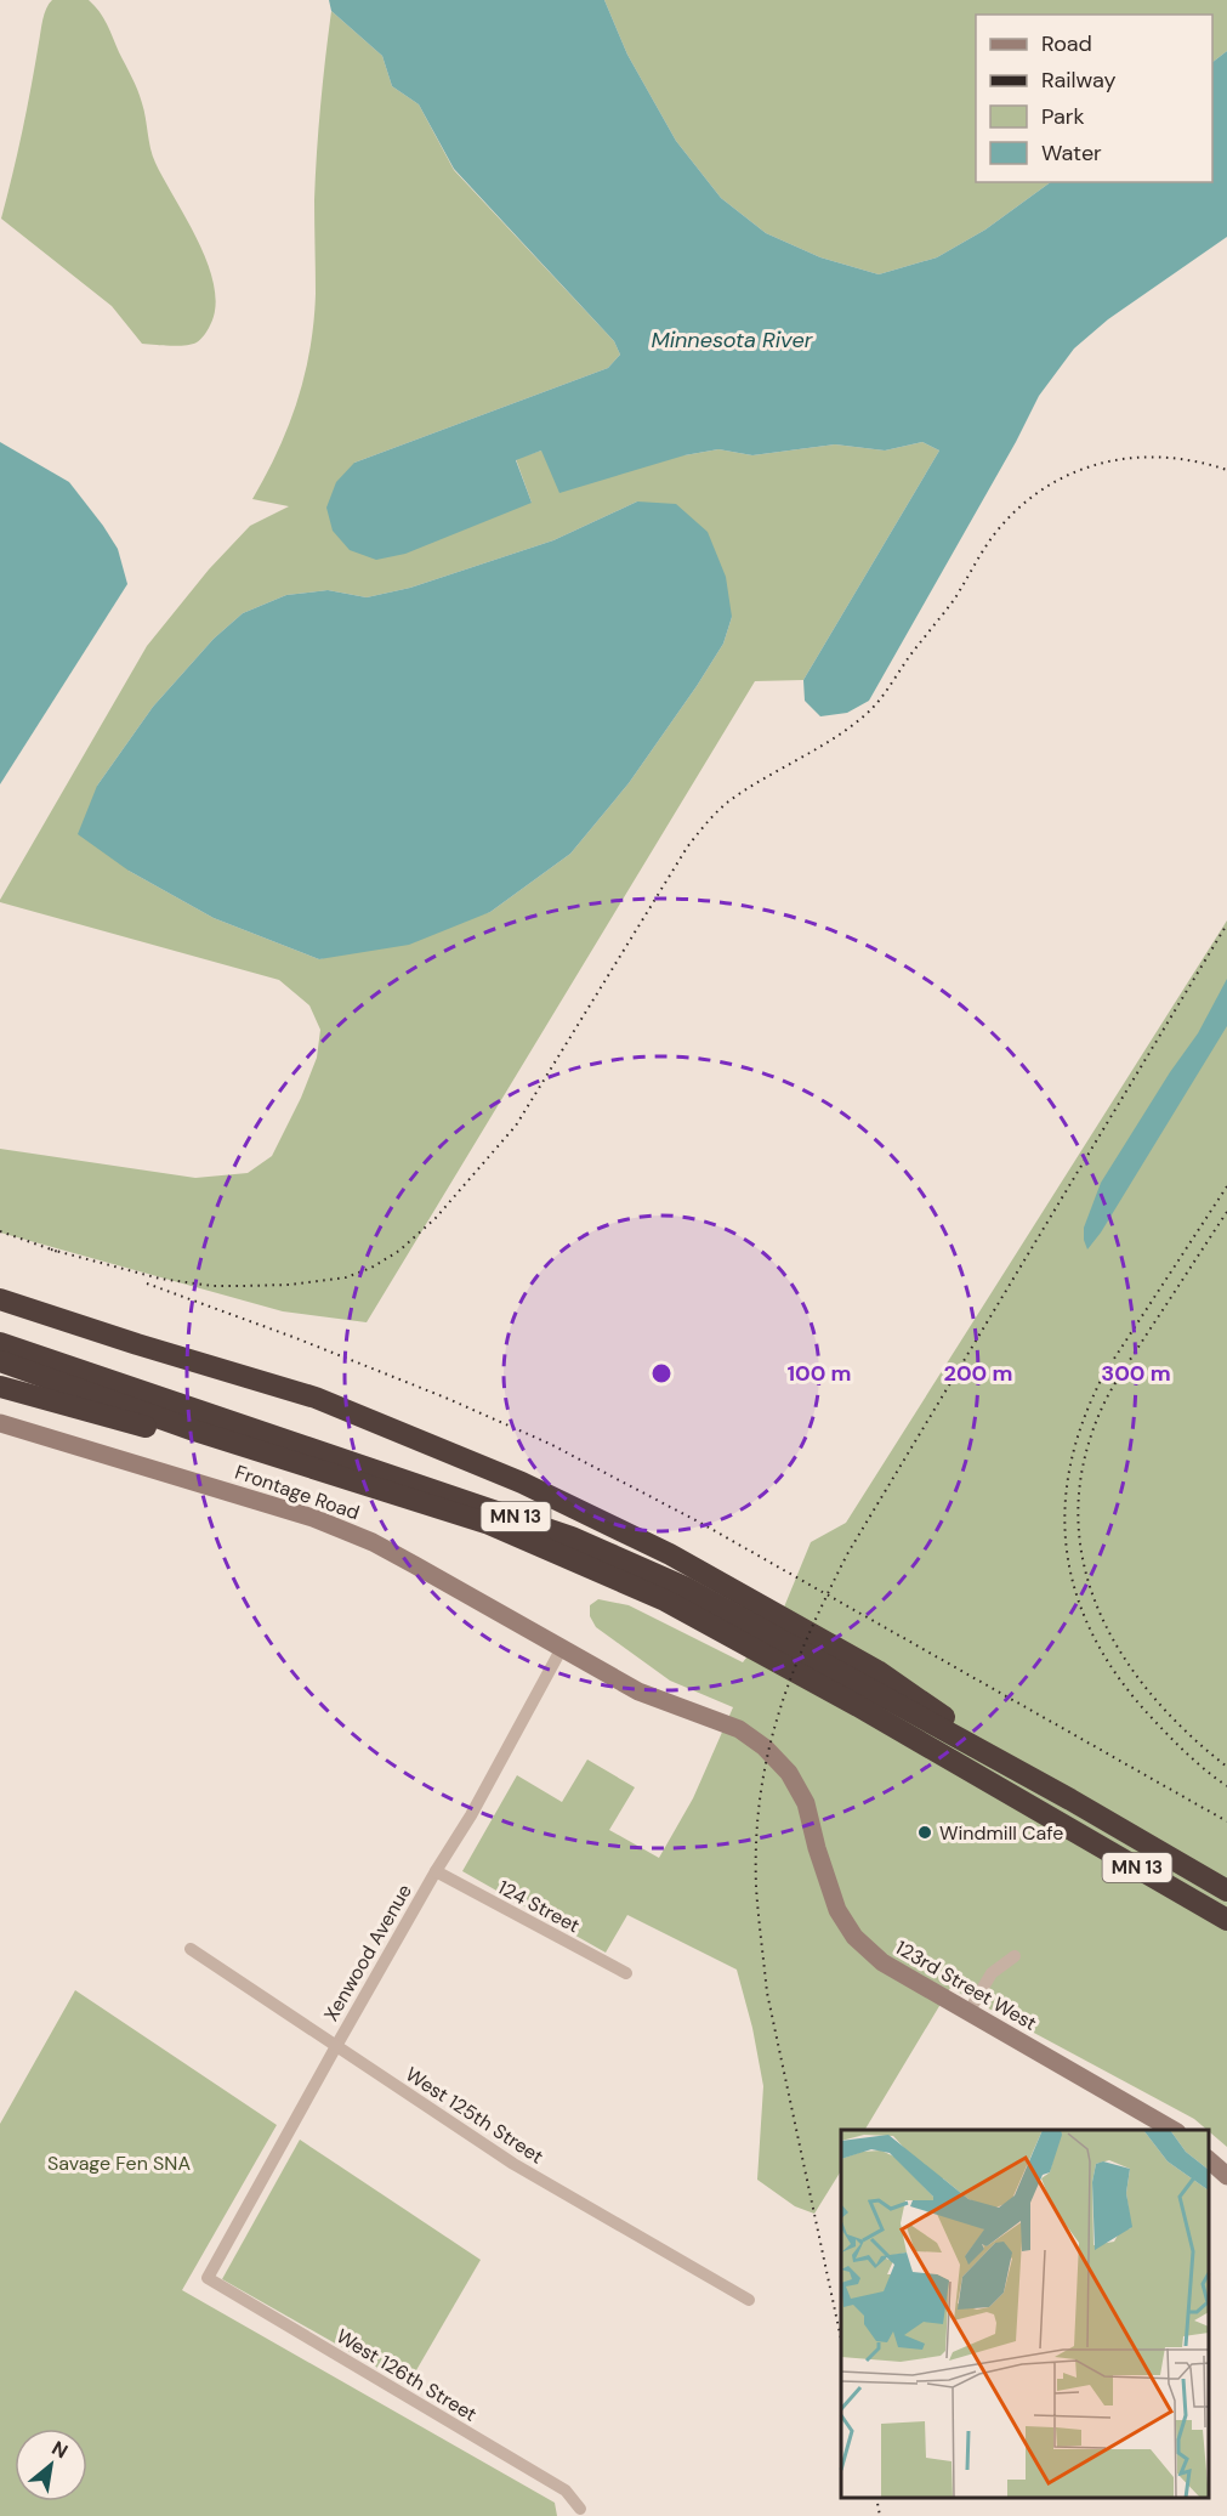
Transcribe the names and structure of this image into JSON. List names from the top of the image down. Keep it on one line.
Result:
{"streets":{"highway":["MN 13"],"street":["Frontage Road","124 Street","Xenwood Avenue","123rd Street West","West 125th Street","West 126th Street"]},"crossings":[["Frontage Road","Xenwood Avenue"],["Frontage Road","123rd Street West"],["124 Street","Xenwood Avenue"],["Xenwood Avenue","123rd Street West"],["Xenwood Avenue","West 125th Street"],["Xenwood Avenue","West 126th Street"]],"water":["Minnesota River"],"parks":["Savage Fen SNA"],"places":["Windmill Cafe"],"legend":["Road","Railway","Park","Water"],"north":"top right","rings":["100 m","200 m","300 m"]}
